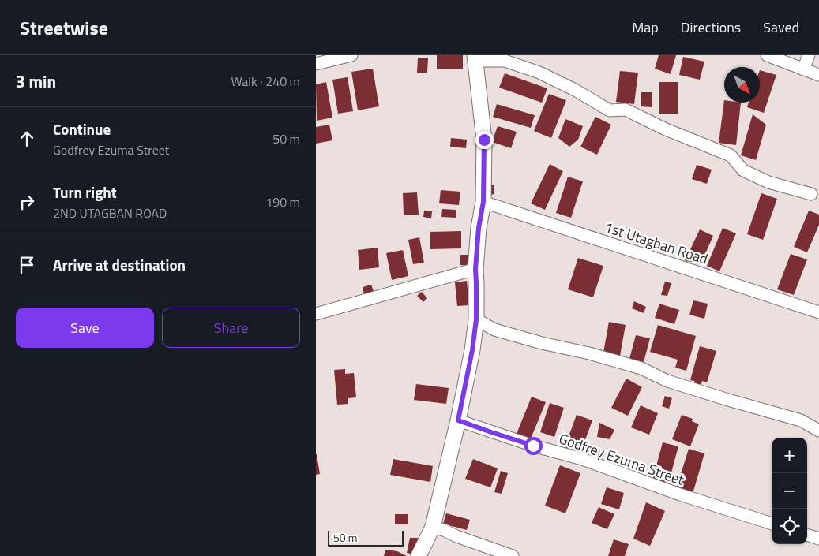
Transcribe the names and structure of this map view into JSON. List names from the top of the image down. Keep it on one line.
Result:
{"streets":{"street":["1st Utagban Road","Godfrey Ezuma Street"]},"scale_bar":"50 m","north":"bottom right","page":{"header":"Streetwise","nav":["Map","Directions","Saved"],"heading":["3 min","Walk · 240 m"],"list":[["Continue","Godfrey Ezuma Street","50 m"],["Turn right","2ND UTAGBAN ROAD","190 m"],"Arrive at destination"],"buttons":["Save","Share"],"map_buttons":["+","−"],"scale":"50 m"}}
